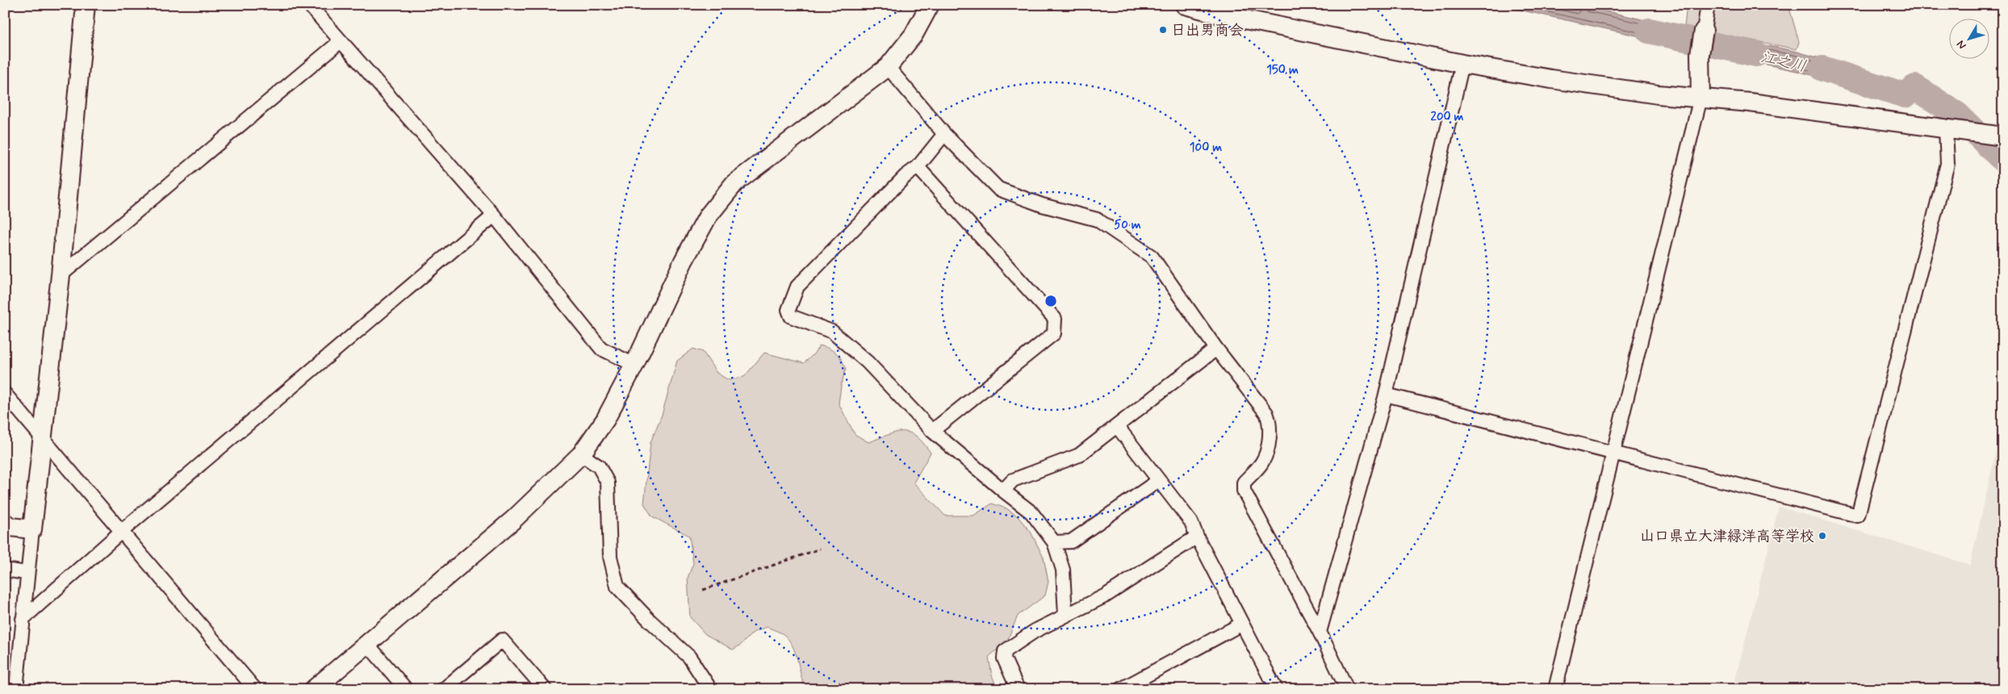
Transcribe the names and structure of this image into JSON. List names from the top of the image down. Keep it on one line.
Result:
{"water":["江之川"],"places":["日出男商会","山口県立大津緑洋高等学校"],"north":"bottom left","rings":["150 m","200 m","100 m","50 m"]}
